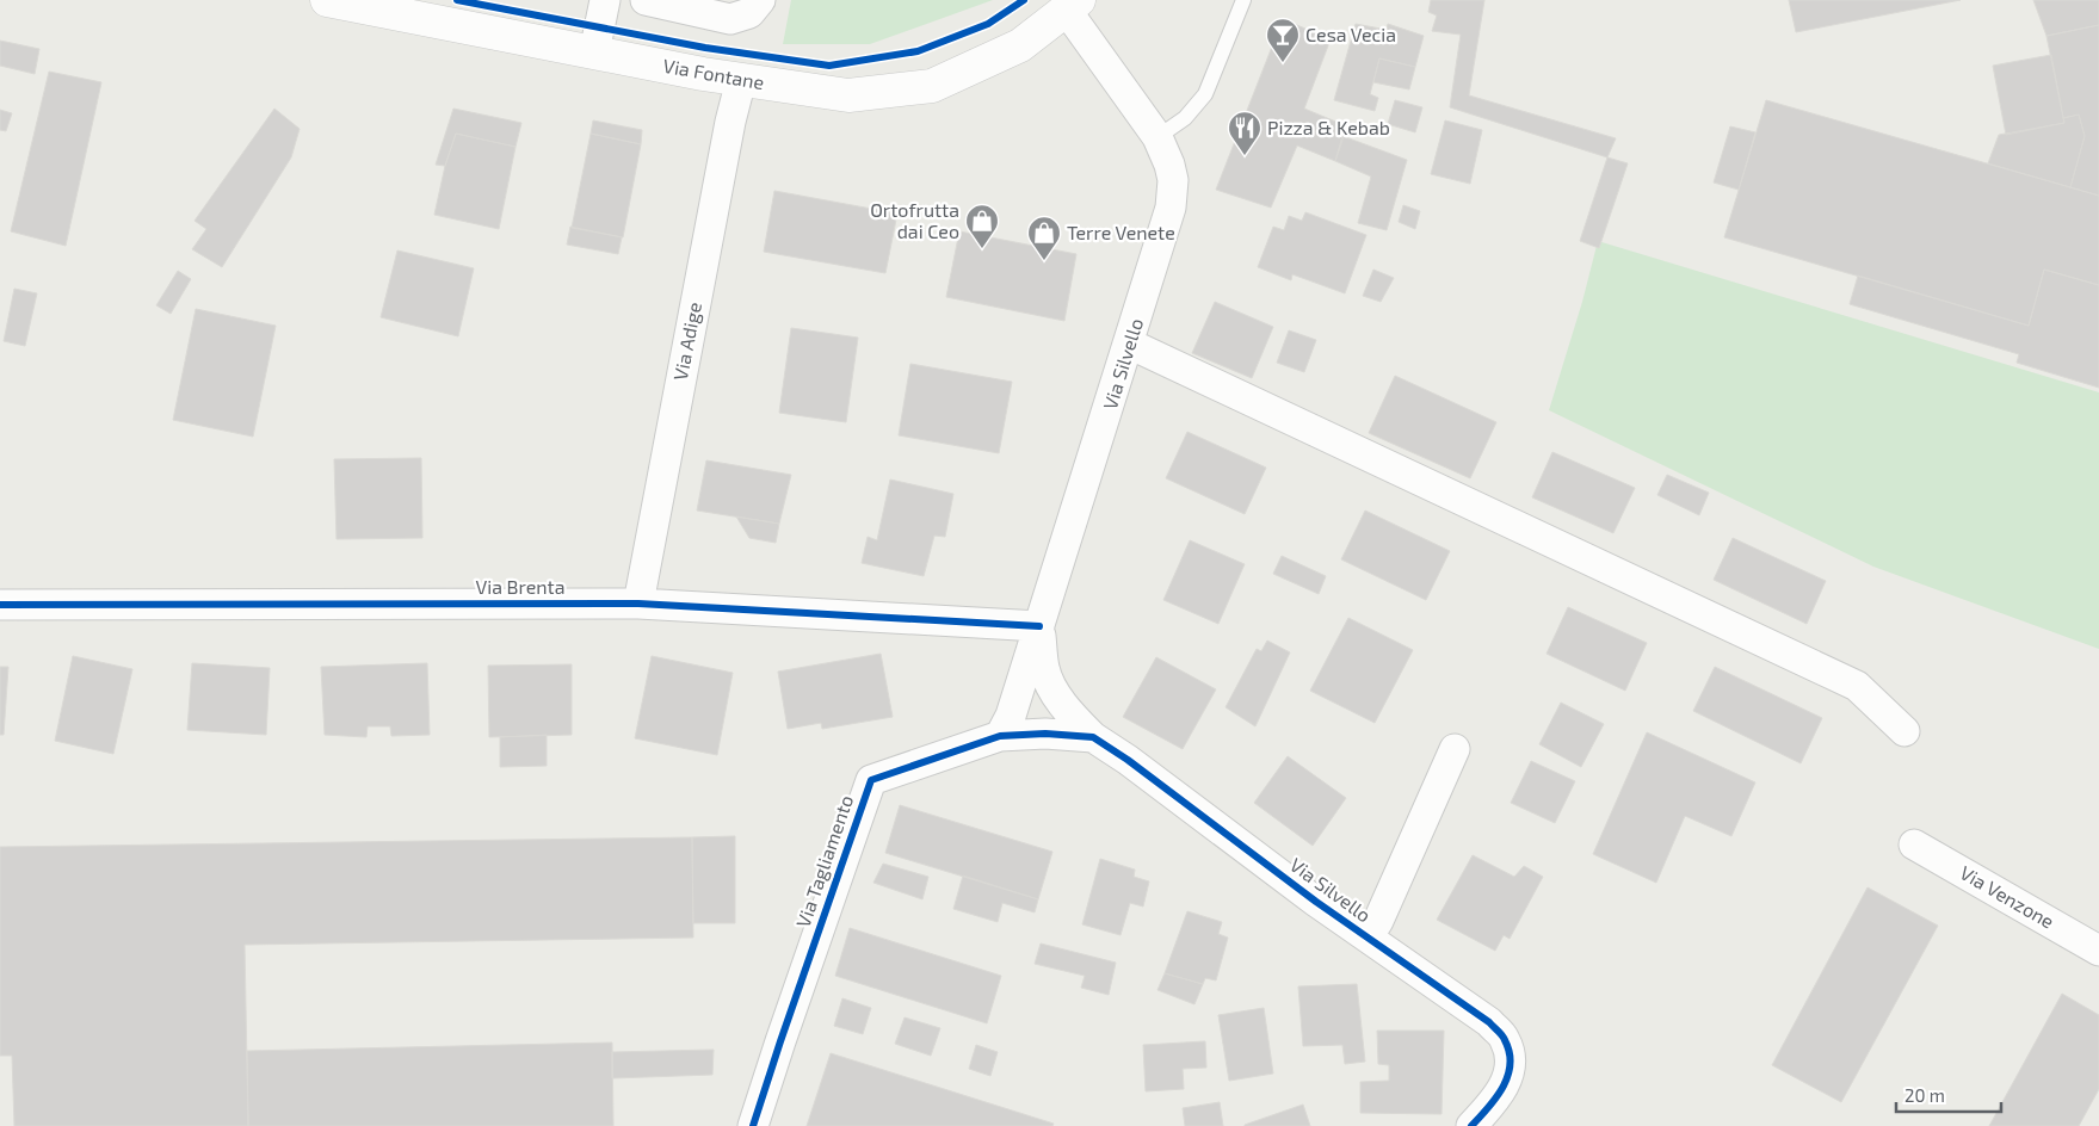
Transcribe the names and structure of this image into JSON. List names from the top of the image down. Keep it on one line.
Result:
{"streets":{"street":["Via Fontane","Via Adige","Via Silvello","Via Brenta","Via Tagliamento","Via Venzone"]},"crossings":[["Via Fontane","Via Adige"],["Via Fontane","Via Silvello"],["Via Adige","Via Brenta"],["Via Silvello","Via Brenta"],["Via Silvello","Via Tagliamento"]],"places":{"bar":["Cesa Vecia"],"restaurant":["Pizza & Kebab"],"shop":["Ortofrutta dai Ceo","Terre Venete"]},"scale_bar":"20 m"}
